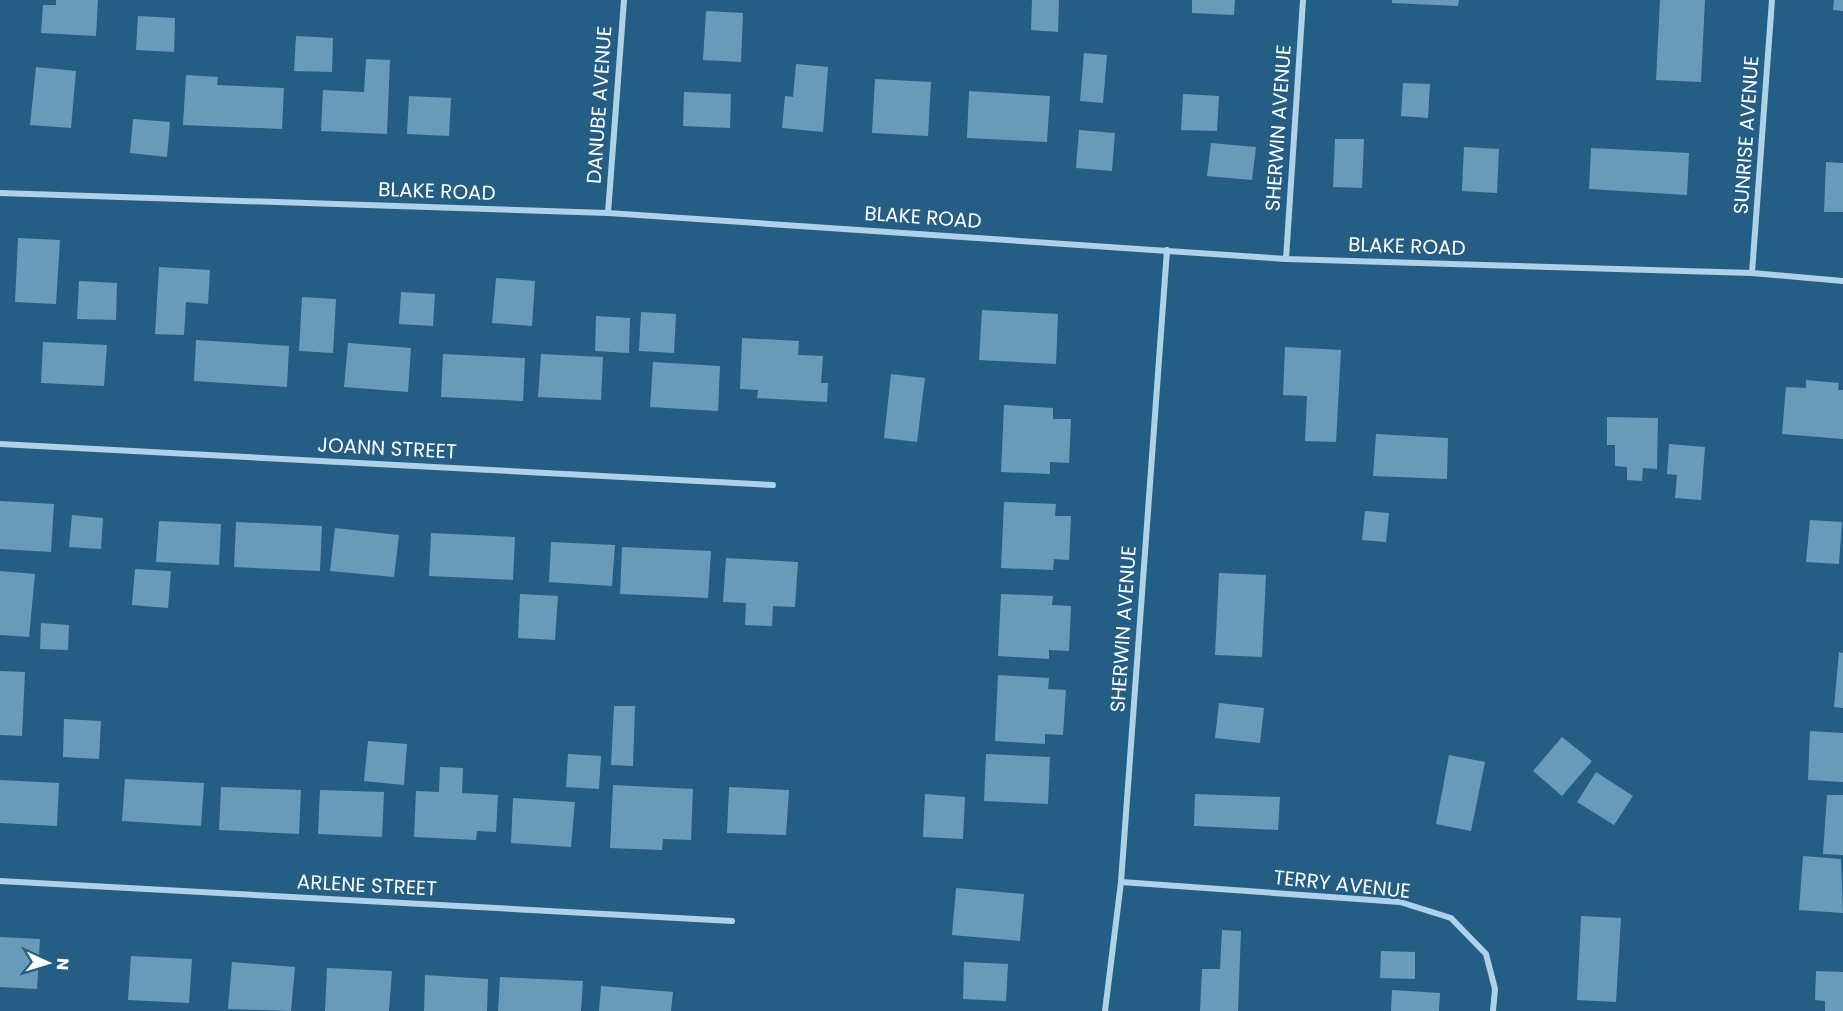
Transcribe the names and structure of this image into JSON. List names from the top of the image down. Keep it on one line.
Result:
{"streets":{"street":["DANUBE AVENUE","SHERWIN AVENUE","SUNRISE AVENUE","BLAKE ROAD","JOANN STREET","TERRY AVENUE","ARLENE STREET"]},"crossings":[["DANUBE AVENUE","BLAKE ROAD"],["SHERWIN AVENUE","BLAKE ROAD"],["SHERWIN AVENUE","TERRY AVENUE"],["SUNRISE AVENUE","BLAKE ROAD"]],"north":"right"}
